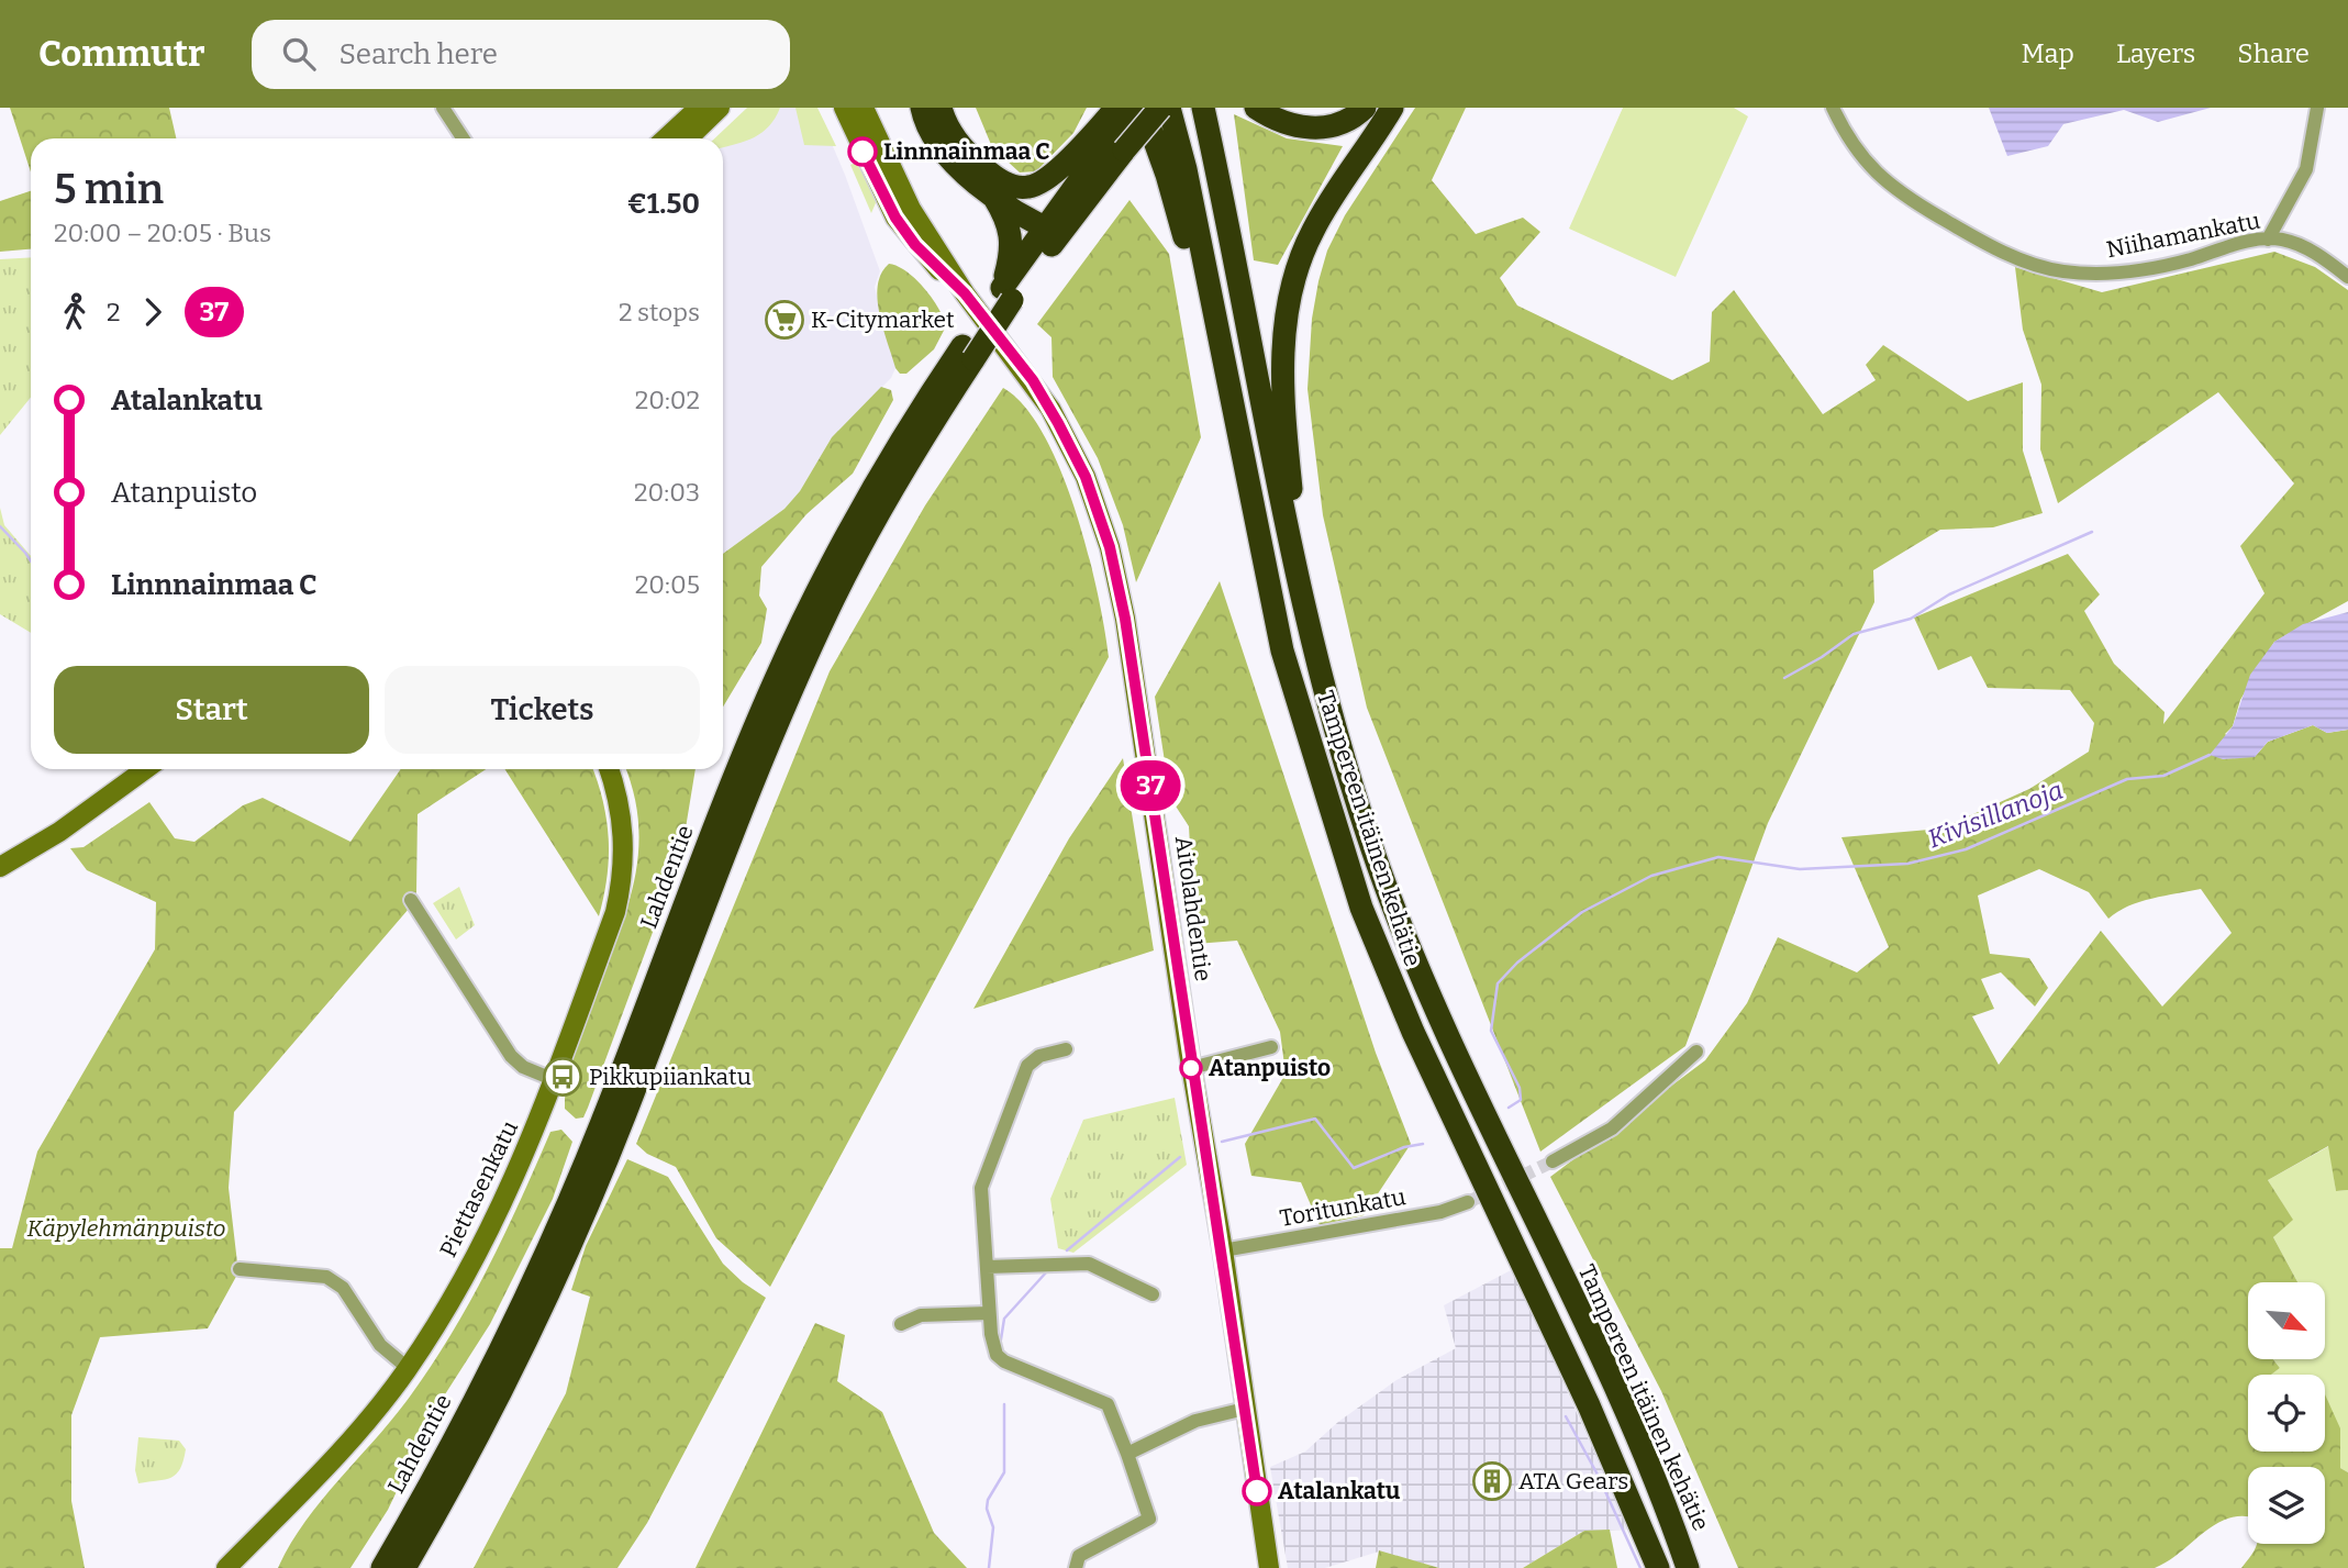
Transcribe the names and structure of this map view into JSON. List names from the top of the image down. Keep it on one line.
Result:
{"streets":{"highway":["Tampereen itäinen kehätie","Lahdentie"],"main road":["Aitolahdentie","Piettasenkatu"],"street":["Niihamankatu","Toritunkatu"]},"crossings":[["Aitolahdentie","Toritunkatu"]],"water":["Kivisillanoja"],"parks":["Käpylehmänpuisto"],"places":{"other":["Linnnainmaa C","Atanpuisto","Atalankatu"],"supermarket":["K-Citymarket"],"bus stop":["Pikkupiiankatu"],"building":["ATA Gears"]},"lines":["bus line 37"],"north":"bottom right","page":{"header":"Commutr","search":"Search here","nav":["Map","Layers","Share"],"on_map":"37","heading":["5 min","20:00 – 20:05 · Bus","€1.50"],"legs":["2","37","2 stops"],"list":[{"name":"Atalankatu","value":"20:02"},{"name":"Atanpuisto","value":"20:03"},{"name":"Linnnainmaa C","value":"20:05"}],"buttons":["Start","Tickets"]}}
